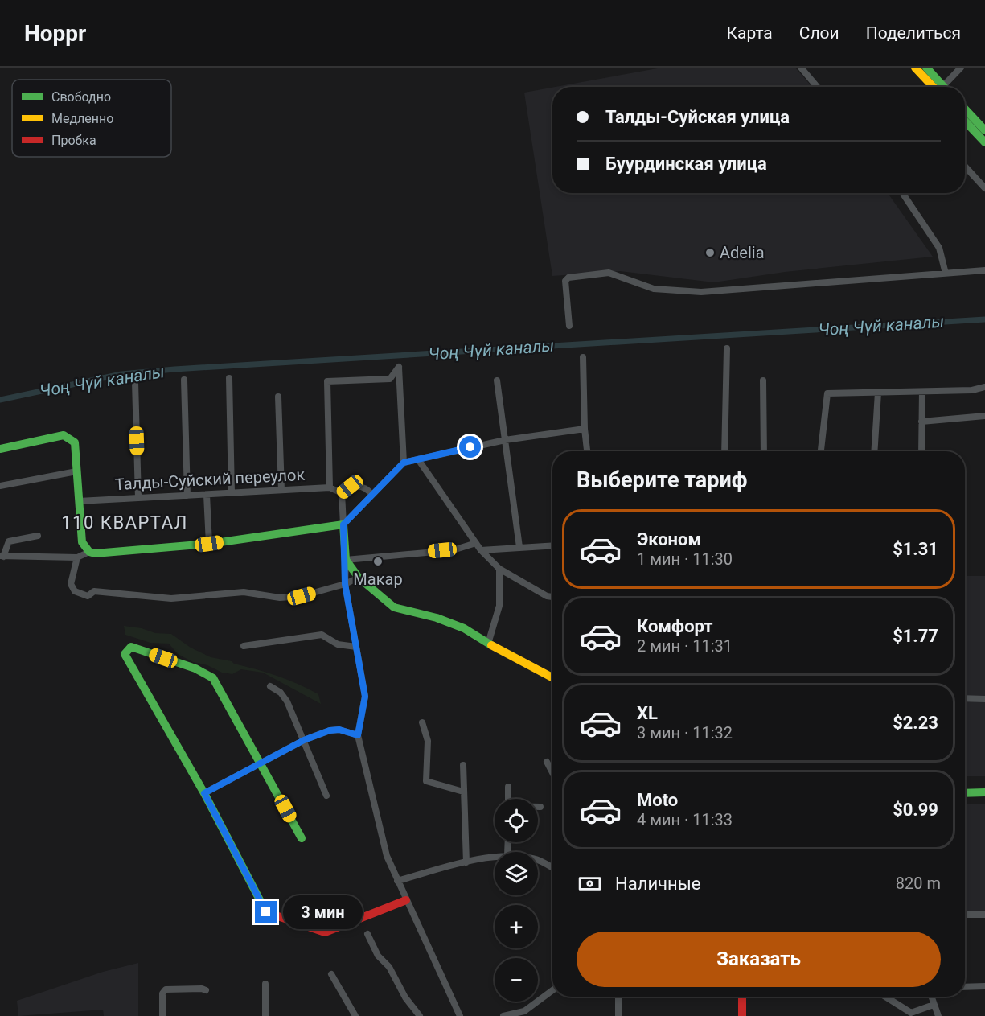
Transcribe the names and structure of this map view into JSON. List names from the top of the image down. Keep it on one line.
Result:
{"streets":{"street":["Талды-Суйский переулок"]},"districts":["110 КВАРТАЛ"],"water":["Чоң Чүй каналы"],"places":["Adelia","Макар"],"legend":["Свободно","Медленно","Пробка"],"page":{"header":"Hoppr","nav":["Карта","Слои","Поделиться"],"banner":["Талды-Суйская улица","Буурдинская улица"],"heading":"Выберите тариф","list":[{"name":"Эконом","note":"1 мин · 11:30","value":"$1.31"},{"name":"Комфорт","note":"2 мин · 11:31","value":"$1.77"},{"name":"XL","note":"3 мин · 11:32","value":"$2.23"},{"name":"Moto","note":"4 мин · 11:33","value":"$0.99"}],"map_buttons":["+","−"],"pay":["Наличные","820 m"],"bubble":"3 мин","buttons":"Заказать"}}
